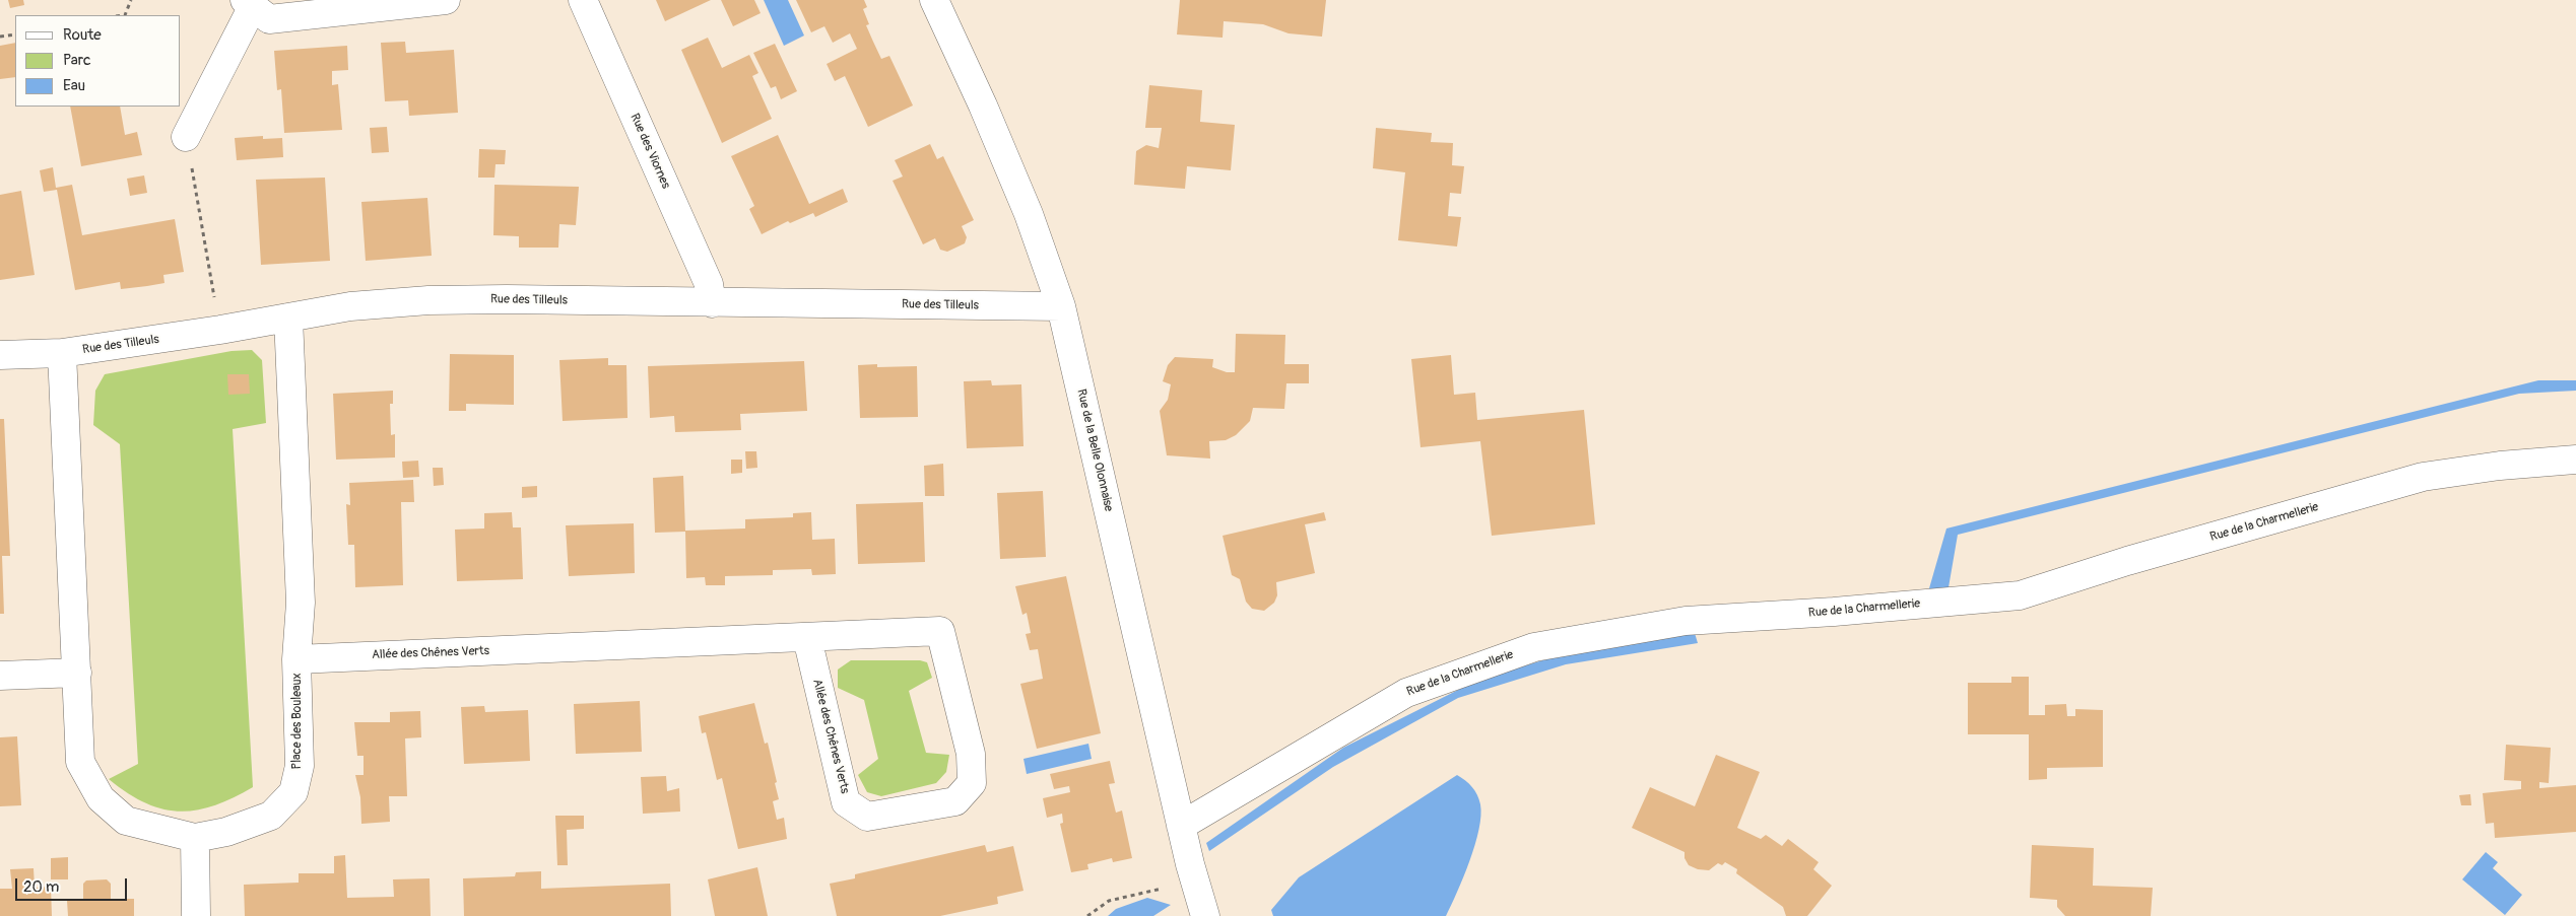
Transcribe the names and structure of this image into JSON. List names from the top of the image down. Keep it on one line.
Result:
{"streets":{"street":["Rue des Viornes","Rue des Tilleuls","Rue de la Belle Olonnaise","Rue de la Charmellerie","Allée des Chênes Verts","Place des Bouleaux"]},"crossings":[["Rue des Viornes","Rue des Tilleuls"],["Rue des Tilleuls","Rue de la Belle Olonnaise"],["Rue des Tilleuls","Place des Bouleaux"],["Rue de la Belle Olonnaise","Rue de la Charmellerie"],["Allée des Chênes Verts","Place des Bouleaux"]],"legend":["Route","Parc","Eau"],"scale_bar":"20 m"}
